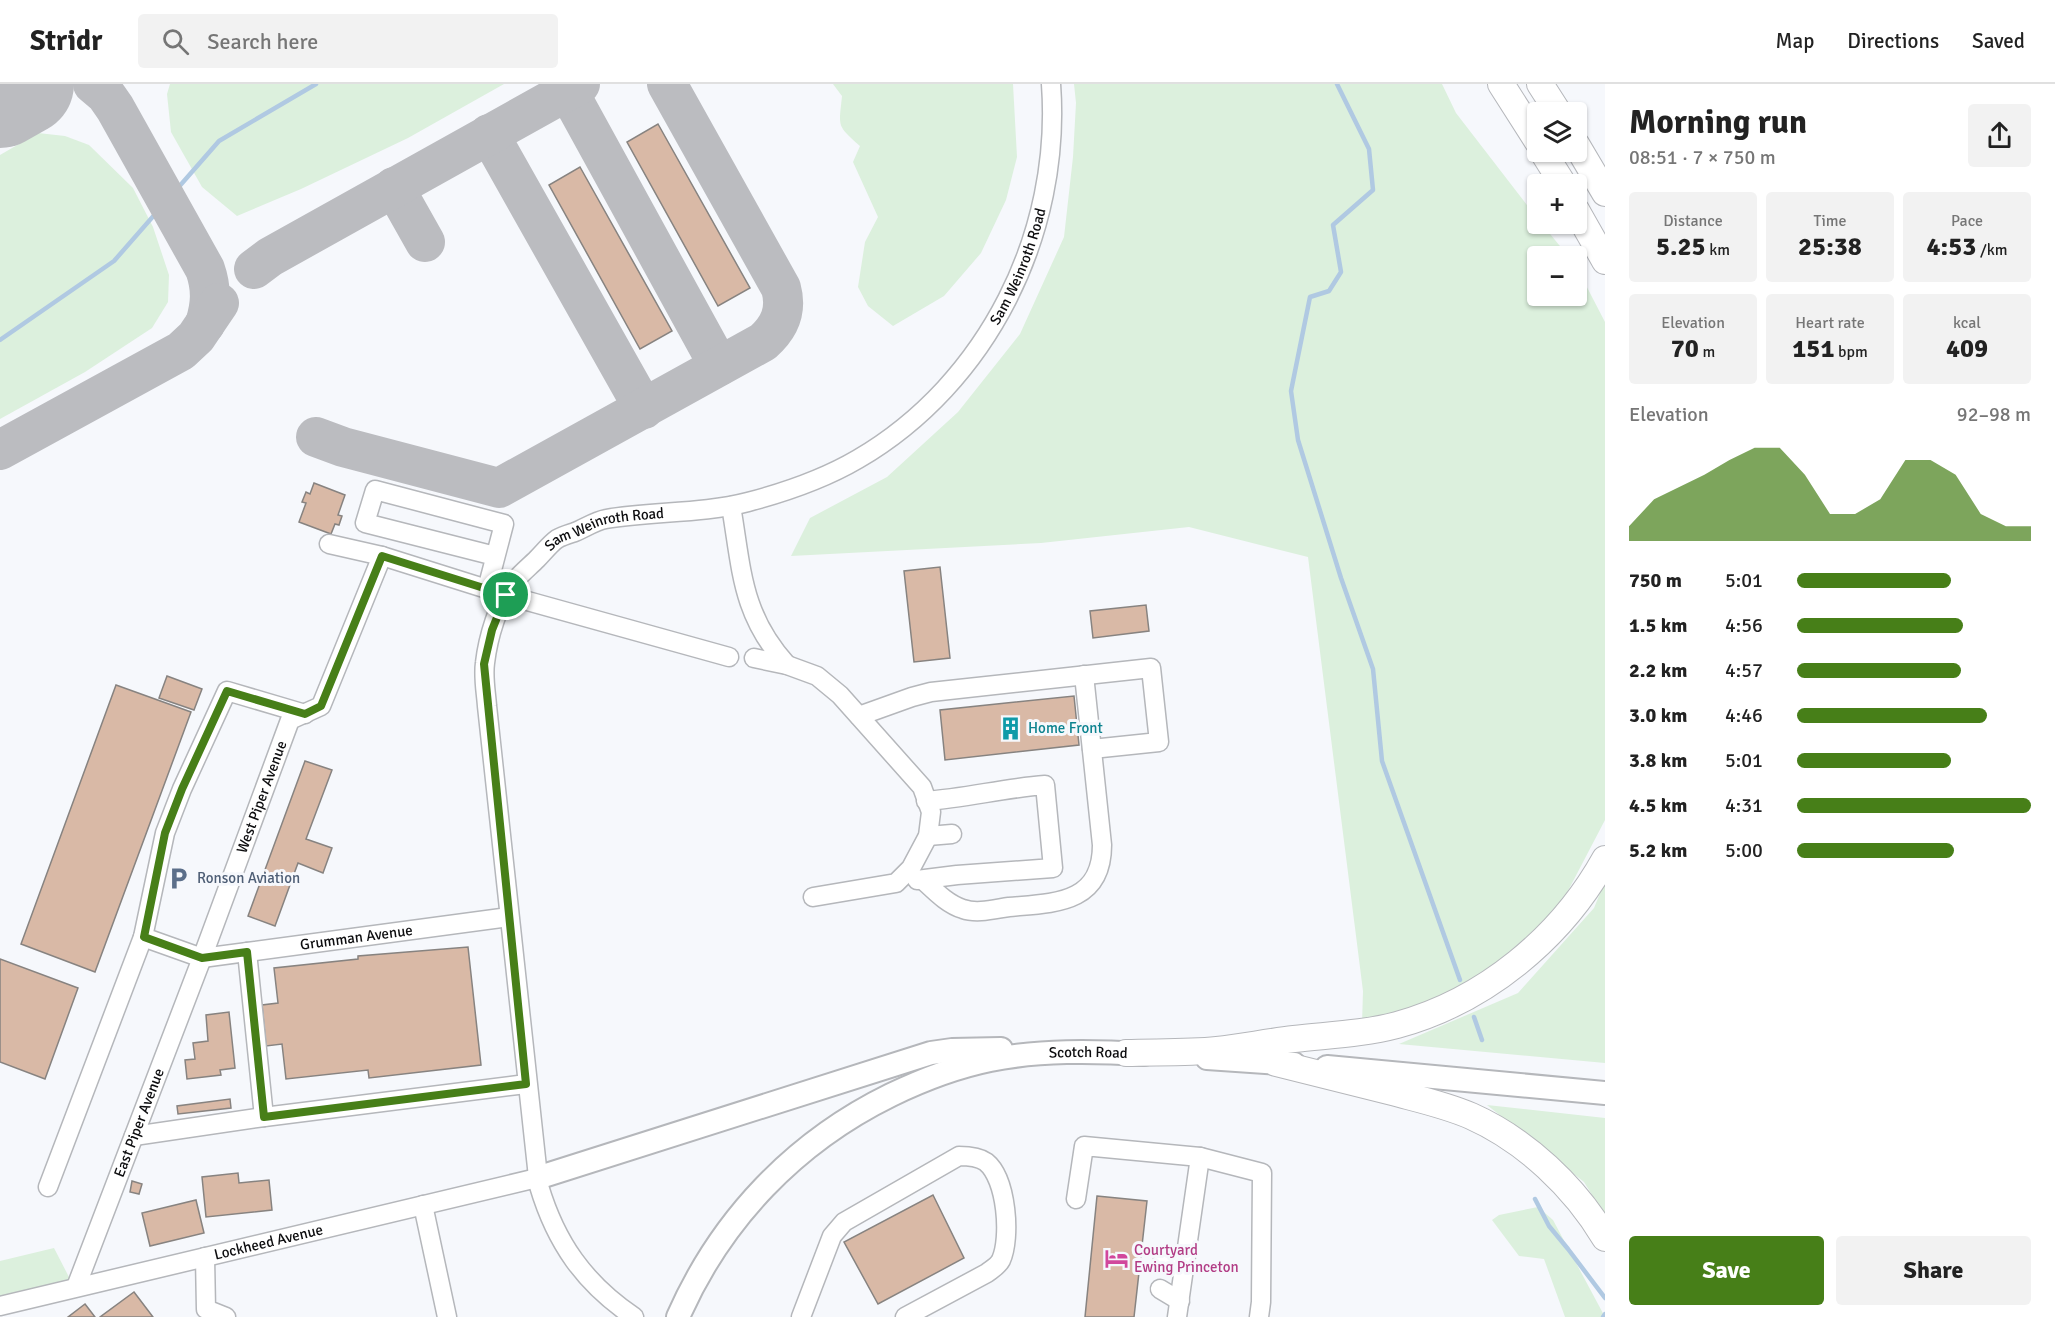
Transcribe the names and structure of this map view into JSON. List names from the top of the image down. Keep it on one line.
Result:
{"streets":{"main road":["Scotch Road"],"street":["Sam Weinroth Road","West Piper Avenue","Grumman Avenue","East Piper Avenue","Lockheed Avenue"]},"crossings":[["Sam Weinroth Road","Grumman Avenue"],["Sam Weinroth Road","Lockheed Avenue"],["West Piper Avenue","Grumman Avenue"],["West Piper Avenue","East Piper Avenue"],["Grumman Avenue","East Piper Avenue"],["East Piper Avenue","Lockheed Avenue"]],"places":{"building":["Home Front"],"parking":["Ronson Aviation"],"hotel":["Courtyard Ewing Princeton"]},"page":{"header":"Stridr","search":"Search here","nav":["Map","Directions","Saved"],"heading":["Morning run","08:51 · 7 × 750 m"],"map_buttons":["+","−"],"stats":[["Distance","5.25 km"],["Time","25:38"],["Pace","4:53 /km"],["Elevation","70 m"],["Heart rate","151 bpm"],["kcal","409"]],"chart":["Elevation","92–98 m"],"list":[{"name":"750 m","note":"5:01"},{"name":"1.5 km","note":"4:56"},{"name":"2.2 km","note":"4:57"},{"name":"3.0 km","note":"4:46"},{"name":"3.8 km","note":"5:01"},{"name":"4.5 km","note":"4:31"},{"name":"5.2 km","note":"5:00"}],"buttons":["Save","Share"]}}
